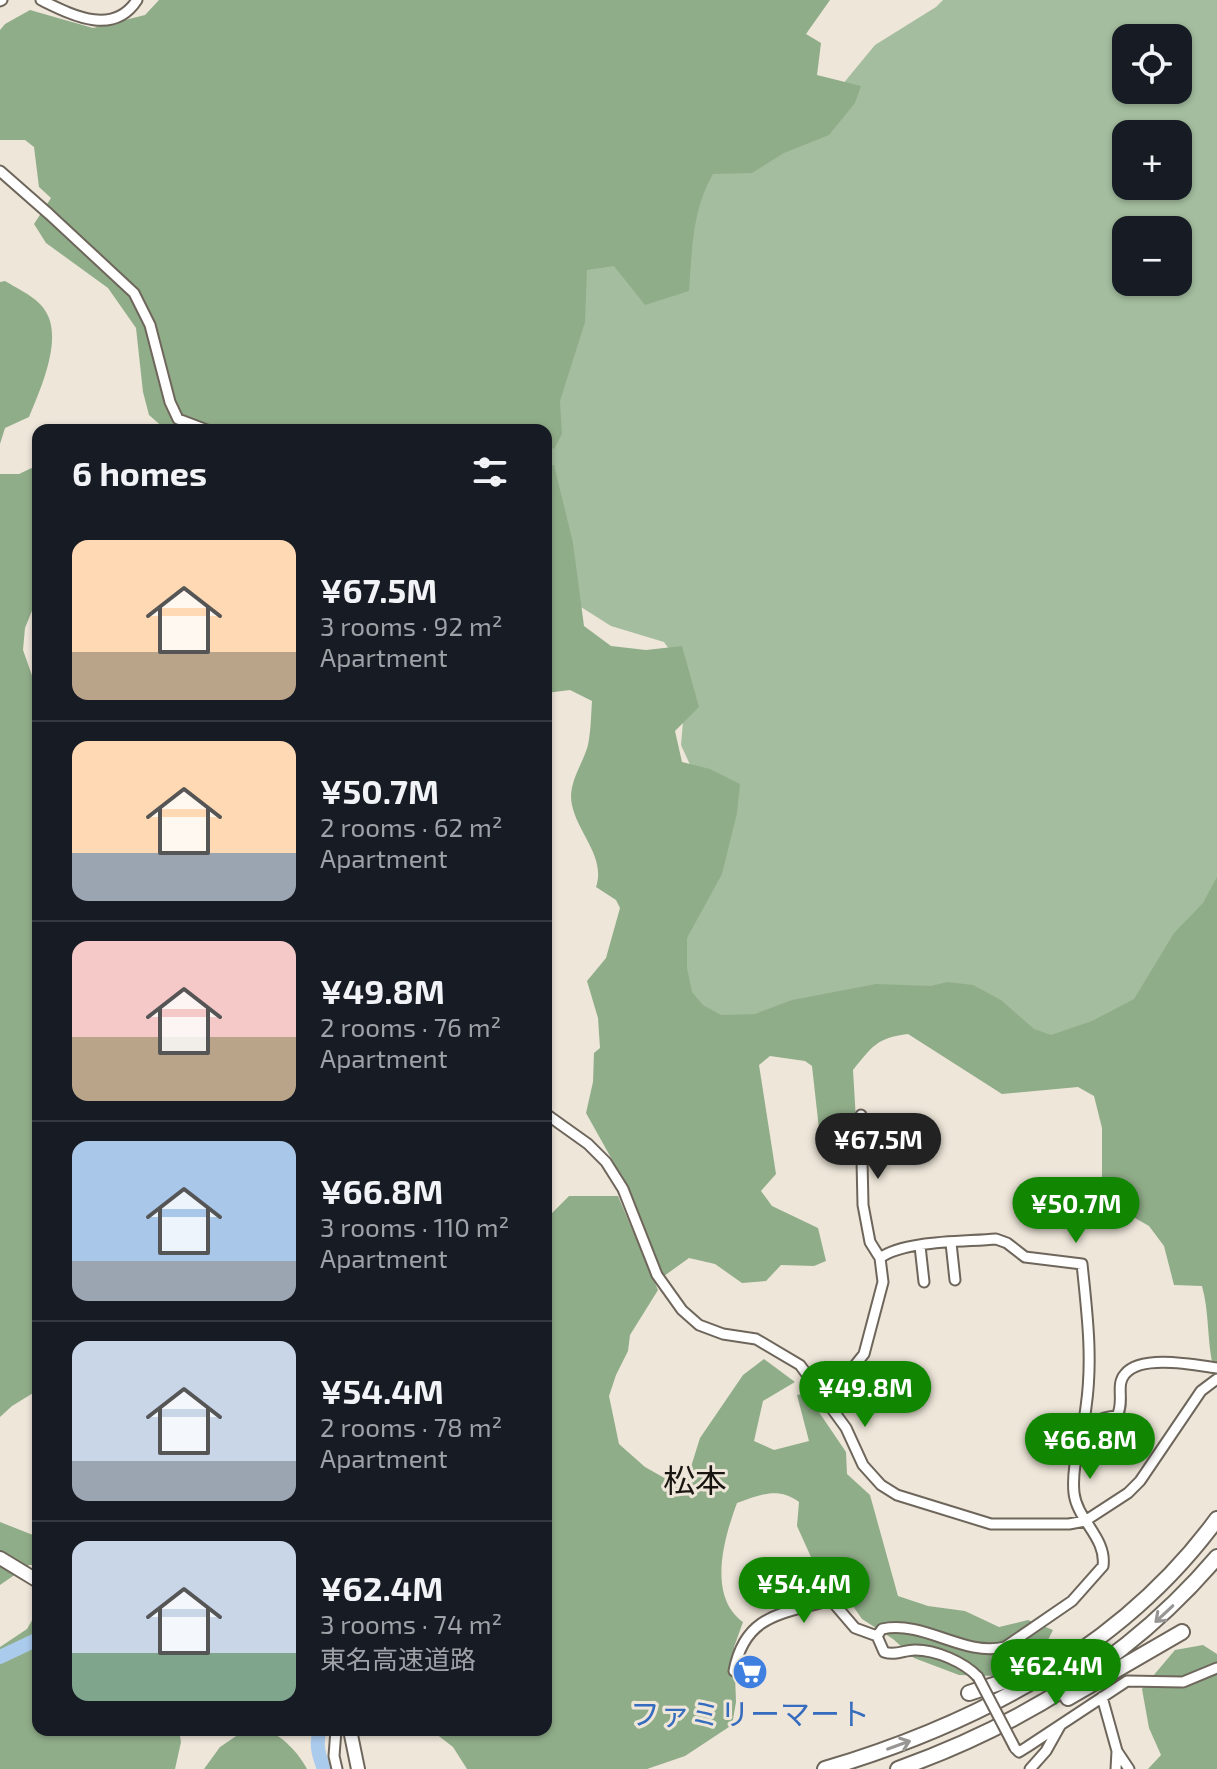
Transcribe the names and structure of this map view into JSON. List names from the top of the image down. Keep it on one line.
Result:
{"districts":["松本"],"places":{"supermarket":["ファミリーマート"]},"page":{"map_buttons":["+","−"],"heading":"6 homes","list":[{"name":"¥67.5M","note":"3 rooms · 92 m² · Apartment"},{"name":"¥50.7M","note":"2 rooms · 62 m² · Apartment"},{"name":"¥49.8M","note":"2 rooms · 76 m² · Apartment"},{"name":"¥66.8M","note":"3 rooms · 110 m² · Apartment"},{"name":"¥54.4M","note":"2 rooms · 78 m² · Apartment"},{"name":"¥62.4M","note":"3 rooms · 74 m² · 東名高速道路"}],"price":["¥67.5M","¥50.7M","¥49.8M","¥66.8M","¥54.4M","¥62.4M"]}}
